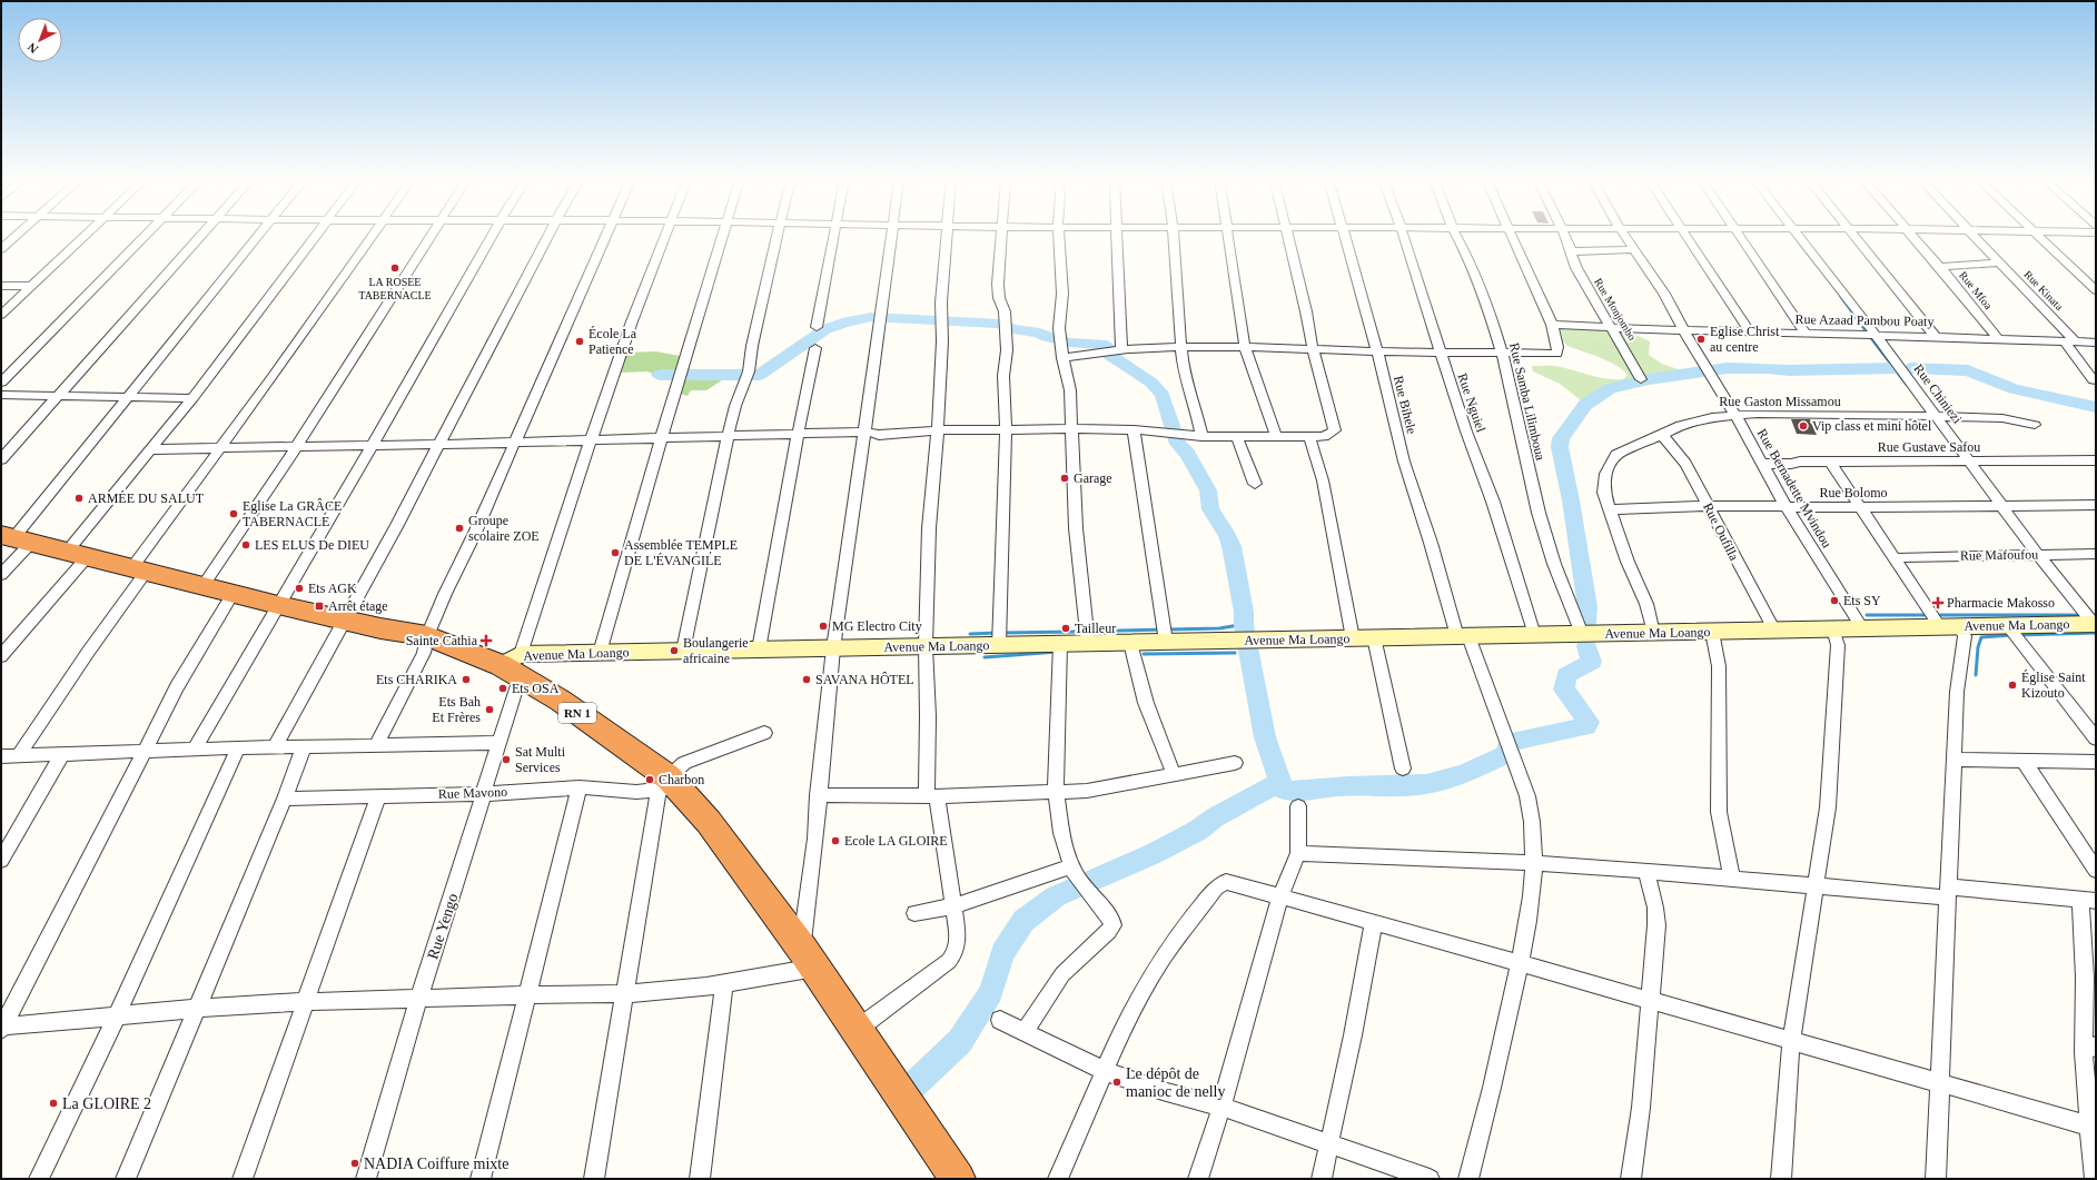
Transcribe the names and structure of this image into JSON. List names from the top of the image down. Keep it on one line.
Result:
{"streets":{"highway":["RN 1"],"main road":["Avenue Ma Loango"],"street":["Rue Mfoa","Rue Kinata","Rue Monjombo","Rue Azaad Pambou Poaty","Rue Chiniezi","Rue Samba Lilimboua","Rue Gaston Missamou","Rue Nguiel","Rue Bihele","Rue Gustave Safou","Rue Bernadette Mvindou","Rue Bolomo","Rue Oufilla","Rue Mafoufou","Rue Mavono","Rue Yengo"]},"crossings":[["Rue Mfoa","Rue Azaad Pambou Poaty"],["Rue Kinata","Rue Azaad Pambou Poaty"],["Rue Monjombo","Rue Azaad Pambou Poaty"],["Rue Azaad Pambou Poaty","Rue Chiniezi"],["Rue Azaad Pambou Poaty","Rue Bernadette Mvindou"],["Rue Chiniezi","Rue Gaston Missamou"],["Rue Chiniezi","Rue Gustave Safou"],["Rue Chiniezi","Rue Bolomo"],["Rue Chiniezi","Rue Mafoufou"],["Rue Chiniezi","Avenue Ma Loango"],["Rue Samba Lilimboua","Avenue Ma Loango"],["Rue Gaston Missamou","Rue Bernadette Mvindou"],["Rue Gaston Missamou","Rue Bolomo"],["Rue Gaston Missamou","Rue Oufilla"],["Rue Gaston Missamou","Avenue Ma Loango"],["Rue Nguiel","Avenue Ma Loango"],["Rue Bihele","Avenue Ma Loango"],["Rue Gustave Safou","Rue Bernadette Mvindou"],["Rue Bernadette Mvindou","Rue Bolomo"],["Rue Bernadette Mvindou","Avenue Ma Loango"],["Rue Bolomo","Rue Oufilla"],["Rue Oufilla","Avenue Ma Loango"],["Avenue Ma Loango","RN 1"],["Avenue Ma Loango","Rue Yengo"],["RN 1","Rue Mavono"],["RN 1","Rue Yengo"],["Rue Mavono","Rue Yengo"]],"places":{"other":["LA ROSEE TABERNACLE","Eglise Christ au centre","École La Patience","Vip class et mini hôtel","Garage","ARMÉE DU SALUT","Eglise La GRÂCE TABERNACLE","Groupe scolaire ZOE","LES ELUS De DIEU","Assemblée TEMPLE DE L'ÉVANGILE","Ets AGK","Ets SY","MG Electro City","Tailleur","Boulangerie africaine","Ets CHARIKA","SAVANA HÔTEL","Église Saint Kizouto","Ets OSA","Ets Bah Et Frères","Sat Multi Services","Charbon","Ecole LA GLOIRE","Le dépôt de manioc de nelly","La GLOIRE 2","NADIA Coiffure mixte"],"health":["Pharmacie Makosso","Sainte Cathia"],"transit":["Arrêt étage"]},"north":"bottom left"}
